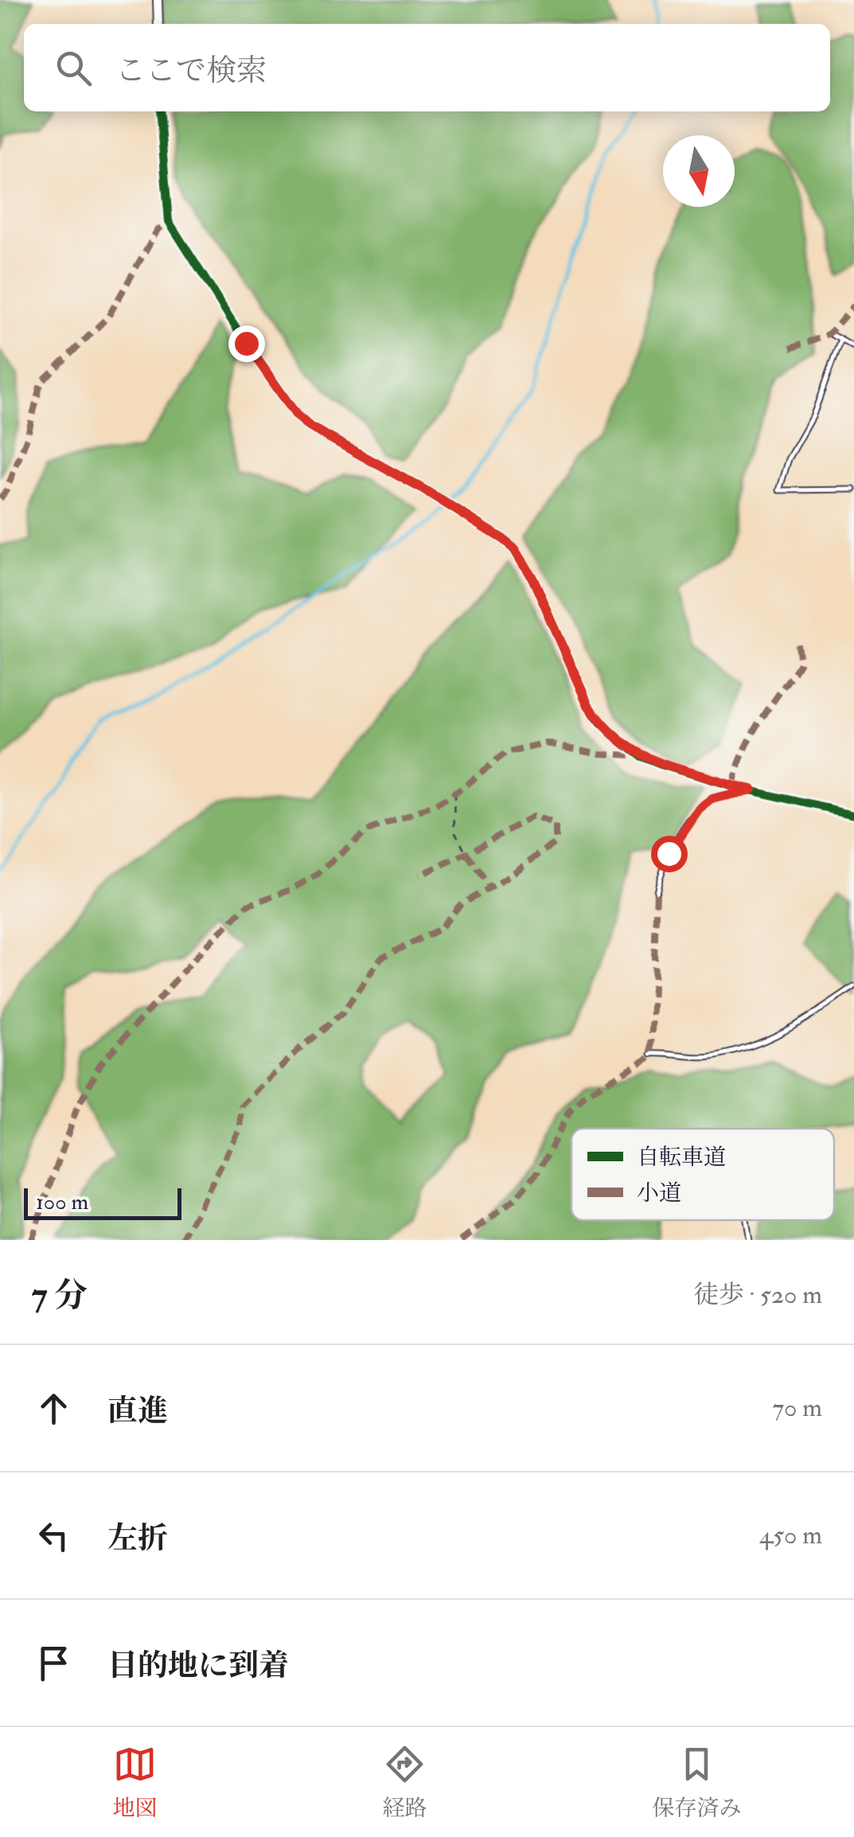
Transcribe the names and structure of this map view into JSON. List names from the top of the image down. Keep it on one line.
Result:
{"legend":["自転車道","小道"],"scale_bar":"100 m","north":"bottom","page":{"search":"ここで検索","scale":"100 m","heading":["7 分","徒歩 · 520 m"],"list":[["直進","70 m"],["左折","450 m"],"目的地に到着"],"nav":["地図","経路","保存済み"]}}
